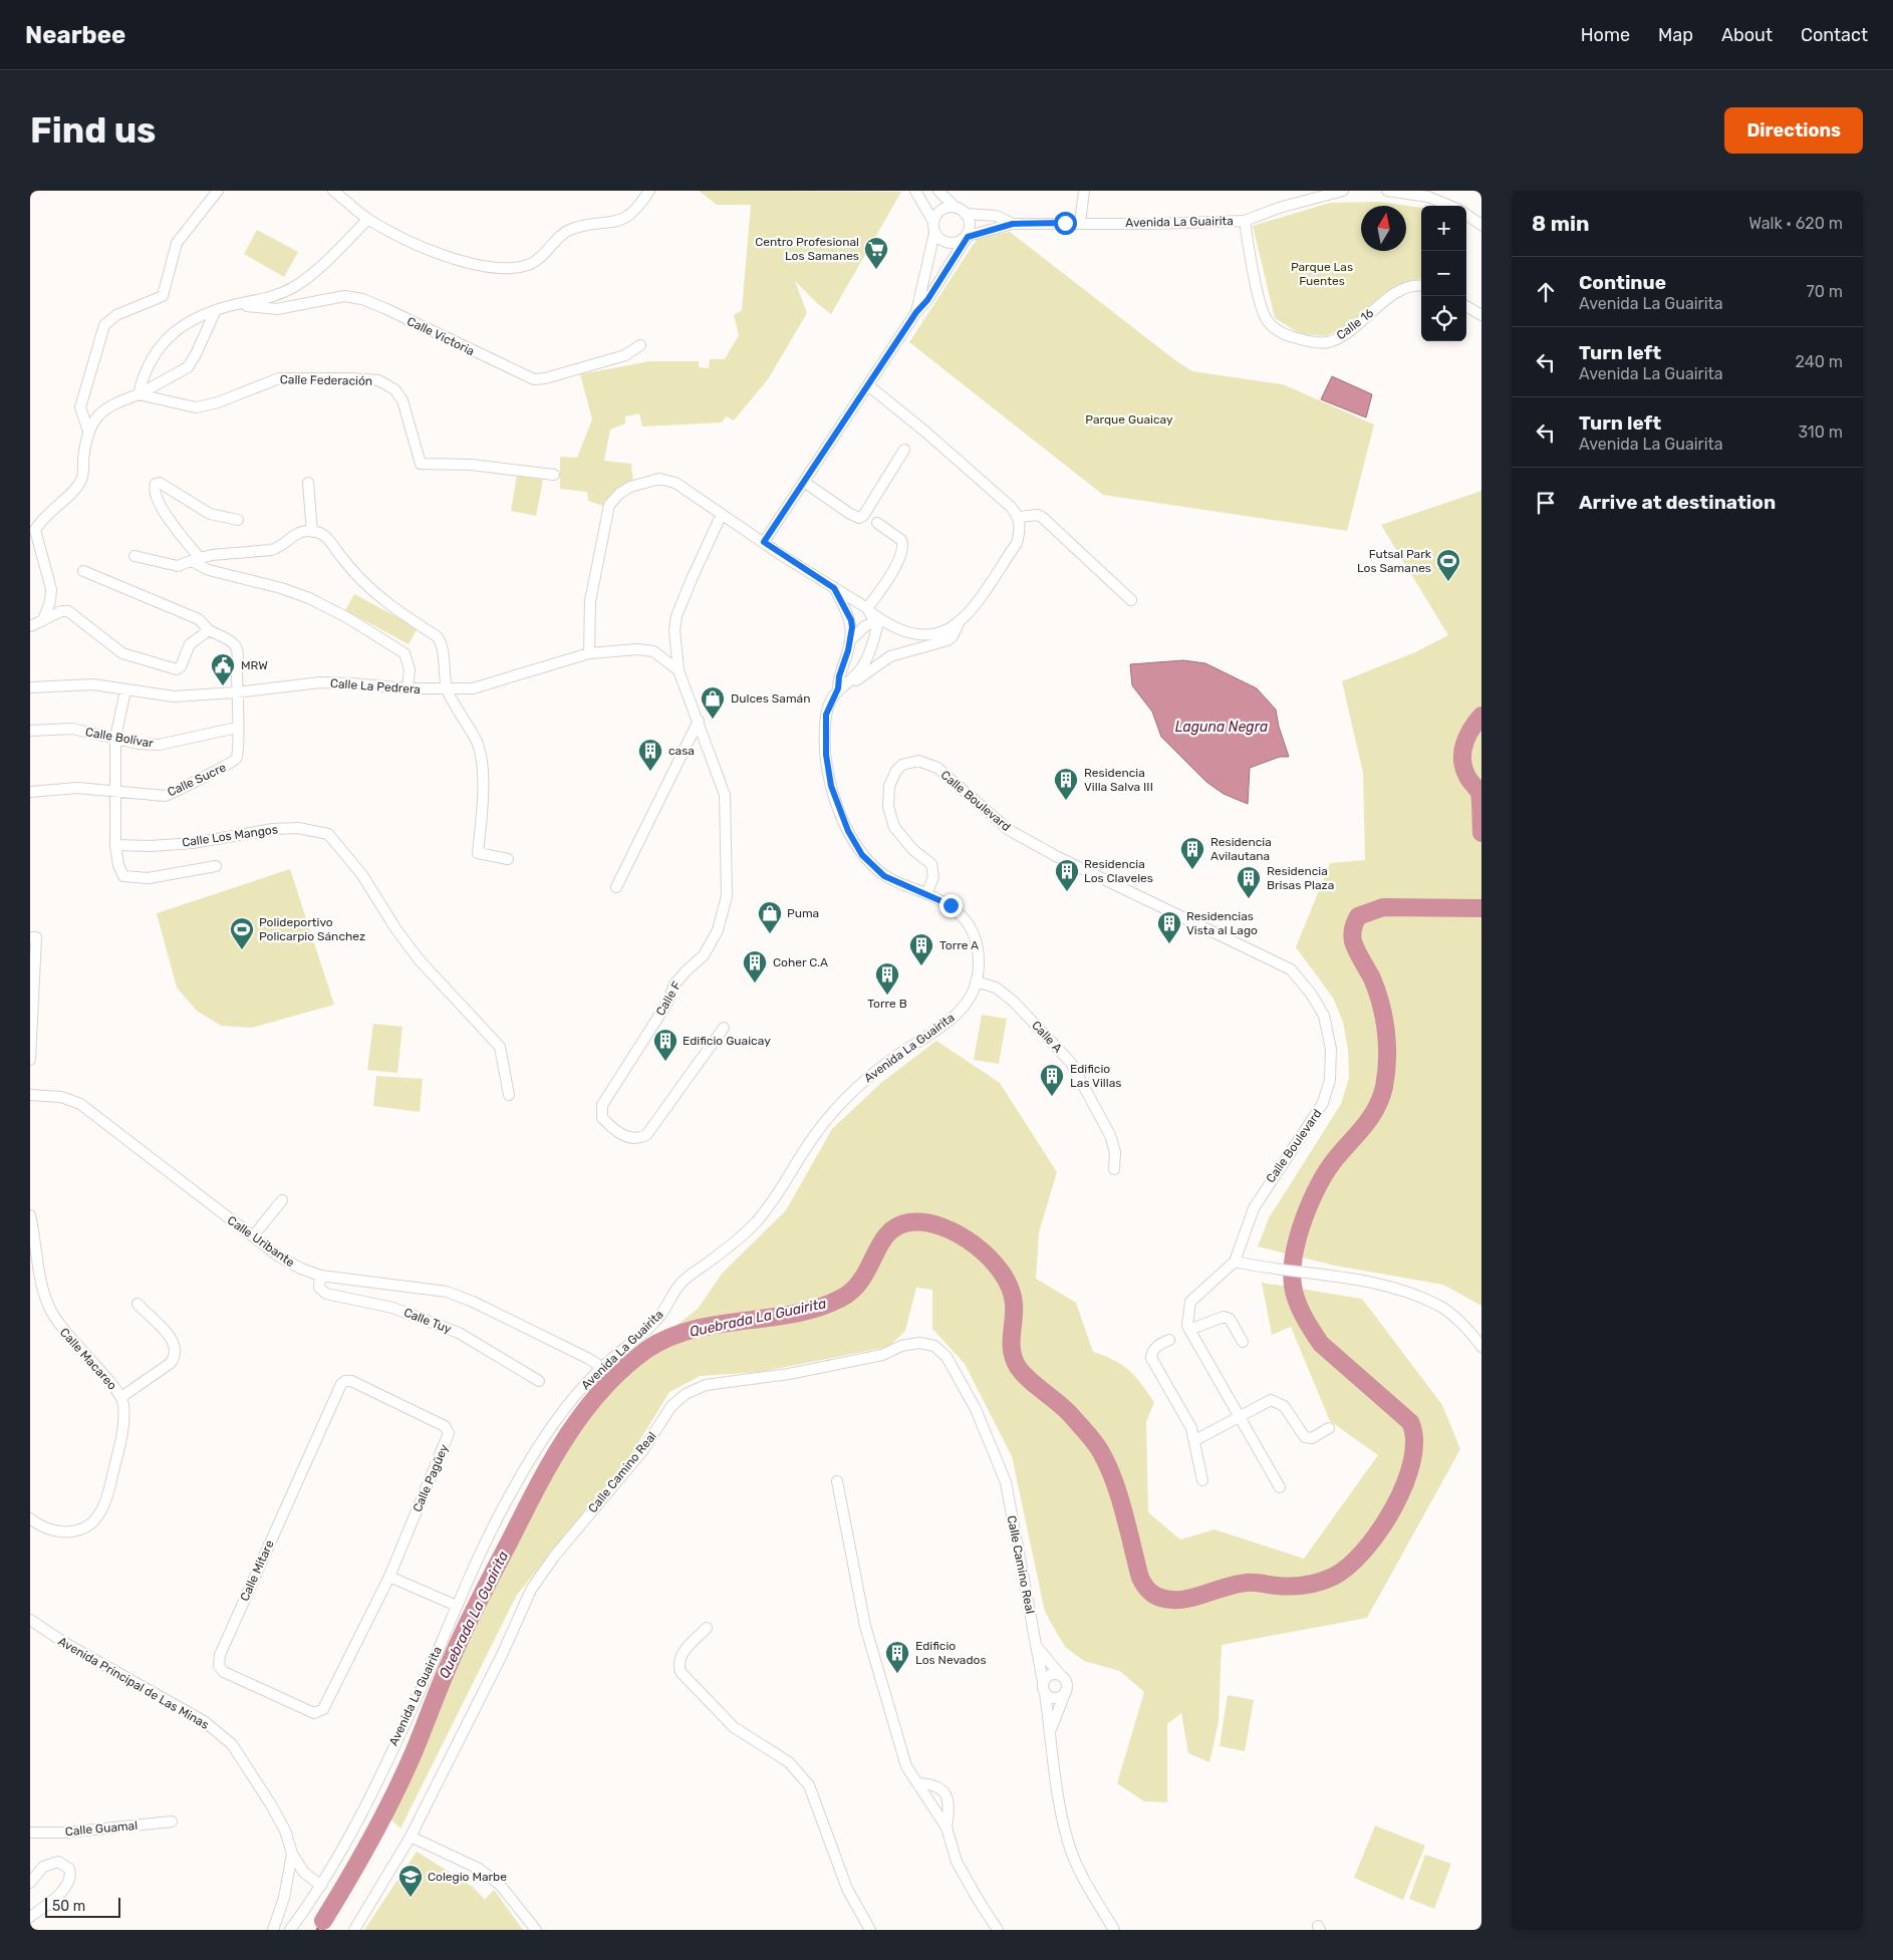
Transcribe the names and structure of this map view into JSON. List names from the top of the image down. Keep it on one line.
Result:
{"streets":{"street":["Avenida La Guairita","Calle 16","Calle Victoria","Calle Federación","Calle La Pedrera","Calle Bolívar","Calle Sucre","Calle Boulevard","Calle Los Mangos","Calle F","Calle A","Calle Uribante","Calle Tuy","Calle Macareo","Calle Camino Real","Calle Pagüey","Calle Mitare","Avenida Principal de Las Minas","Calle Guamal"]},"crossings":[["Avenida La Guairita","Calle 16"],["Avenida La Guairita","Calle La Pedrera"],["Avenida La Guairita","Calle Boulevard"],["Avenida La Guairita","Calle A"],["Avenida La Guairita","Calle Uribante"],["Calle La Pedrera","Calle Sucre"],["Calle La Pedrera","Calle F"],["Calle Bolívar","Calle Sucre"],["Calle Uribante","Calle Tuy"],["Calle Pagüey","Calle Mitare"]],"water":["Laguna Negra","Quebrada La Guairita"],"parks":["Parque Las Fuentes","Parque Guaicay"],"places":{"supermarket":["Centro Profesional Los Samanes"],"sports":["Futsal Park Los Samanes","Polideportivo Policarpio Sánchez"],"public building":["MRW"],"shop":["Dulces Samán","Puma"],"building":["casa","Residencia Villa Salva III","Residencia Avilautana","Residencia Los Claveles","Residencia Brisas Plaza","Residencias Vista al Lago","Torre A","Coher C.A","Torre B","Edificio Guaicay","Edificio Las Villas","Edificio Los Nevados"],"school or university":["Colegio Marbe"]},"scale_bar":"50 m","north":"top","page":{"header":"Nearbee","nav":["Home","Map","About","Contact"],"buttons":"Directions","title":"Find us","heading":["8 min","Walk · 620 m"],"map_buttons":["+","−"],"list":[["Continue","Avenida La Guairita","70 m"],["Turn left","Avenida La Guairita","240 m"],["Turn left","Avenida La Guairita","310 m"],"Arrive at destination"],"scale":"50 m"}}
